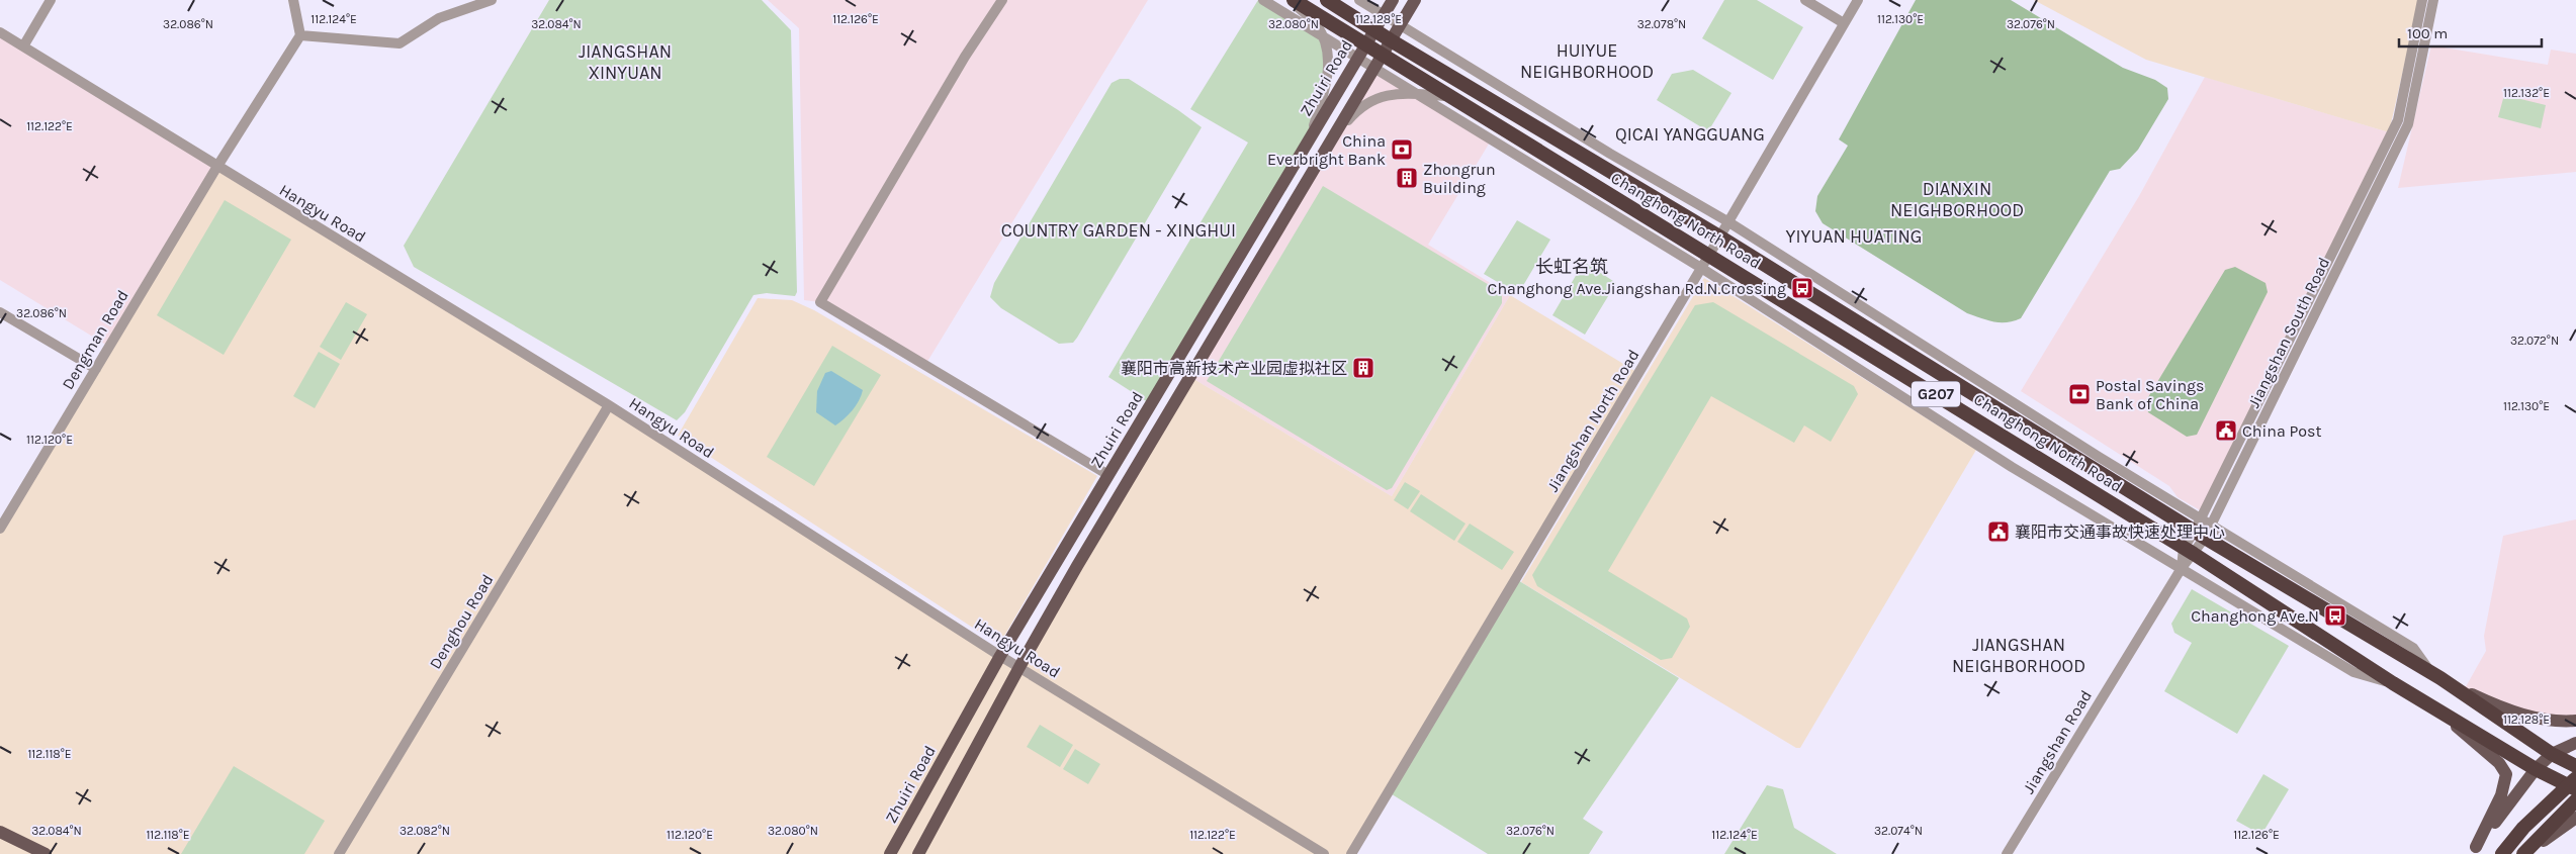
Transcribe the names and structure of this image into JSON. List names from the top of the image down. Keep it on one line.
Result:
{"streets":{"highway":["Changhong North Road","G207"],"main road":["Zhuiri Road"],"street":["Hangyu Road","Jiangshan South Road","Dengman Road","Jiangshan North Road","Denghou Road","Jiangshan Road"]},"crossings":[["Zhuiri Road","Hangyu Road"],["Zhuiri Road","Changhong North Road"],["Hangyu Road","Dengman Road"],["Hangyu Road","Denghou Road"],["Changhong North Road","Jiangshan South Road"],["Changhong North Road","Jiangshan North Road"]],"districts":["HUIYUE NEIGHBORHOOD","JIANGSHAN XINYUAN","QICAI YANGGUANG","DIANXIN NEIGHBORHOOD","COUNTRY GARDEN - XINGHUI","YIYUAN HUATING","长虹名筑","JIANGSHAN NEIGHBORHOOD"],"places":{"bank":["China Everbright Bank","Postal Savings Bank of China"],"building":["Zhongrun Building","襄阳市高新技术产业园虚拟社区"],"bus stop":["Changhong Ave.Jiangshan Rd.N.Crossing","Changhong Ave.N"],"public building":["China Post","襄阳市交通事故快速处理中心"]},"scale_bar":"100 m","coordinates":["112.124°E","112.126°E","112.128°E","112.130°E","32.078°N","32.086°N","32.084°N","32.080°N","32.076°N","112.132°E","112.122°E","32.072°N","112.120°E","112.118°E","32.082°N","32.074°N"]}
